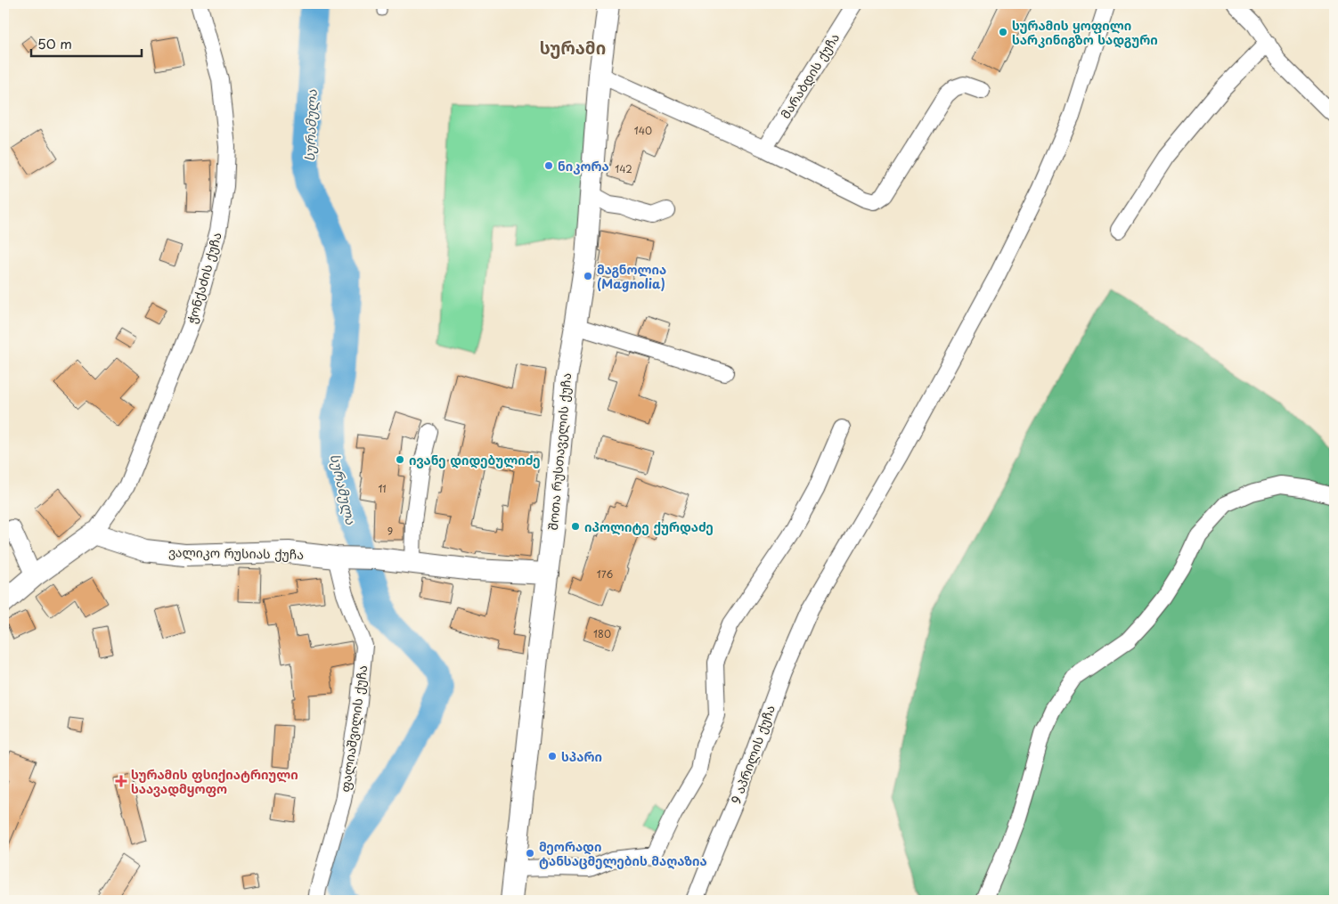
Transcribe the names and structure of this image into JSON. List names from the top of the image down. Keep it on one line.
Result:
{"streets":{"street":["მარაბდის ქუჩა","ჭონქაძის ქუჩა","შოთა რუსთაველის ქუჩა","ვალიკო რუსიას ქუჩა","ფალიაშვილის ქუჩა","9 აპრილის ქუჩა"]},"crossings":[["ჭონქაძის ქუჩა","ვალიკო რუსიას ქუჩა"],["შოთა რუსთაველის ქუჩა","ვალიკო რუსიას ქუჩა"],["ვალიკო რუსიას ქუჩა","ფალიაშვილის ქუჩა"]],"districts":["სურამი"],"water":["სურამულა"],"places":{"other":["სურამის ყოფილი სარკინიგზო სადგური","ნიკორა","მაგნოლია (Magnolia)","ივანე დიდებულიძე","იპოლიტე ქურდაძე","სპარი","მეორადი ტანსაცმელების მაღაზია"],"health":["სურამის ფსიქიატრიული საავადმყოფო"]},"house_numbers":["140","142","11","9","176","180"],"scale_bar":"50 m"}
